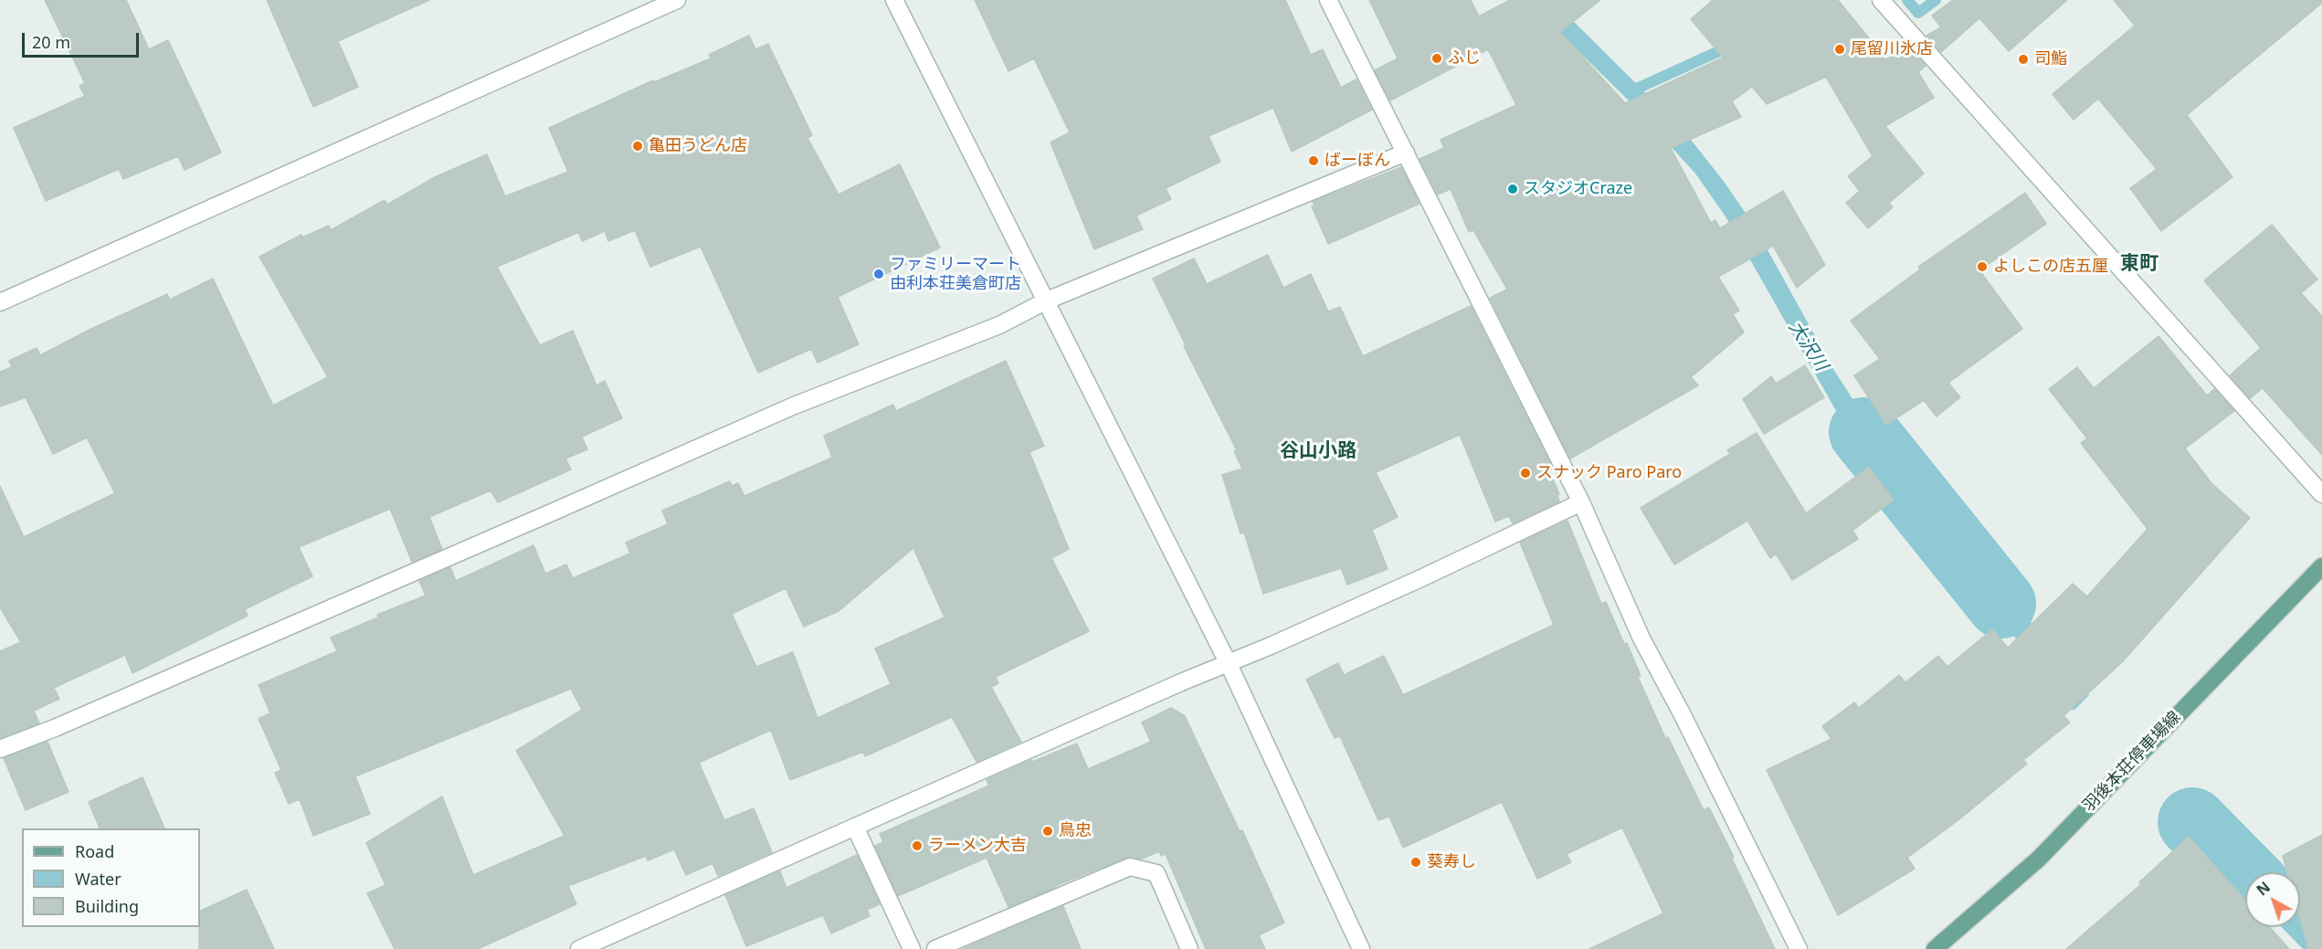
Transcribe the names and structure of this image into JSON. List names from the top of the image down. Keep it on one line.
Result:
{"streets":{"main road":["羽後本荘停車場線"]},"districts":["東町","谷山小路"],"water":["大沢川"],"places":["尾留川氷店","ふじ","司鮨","亀田うどん店","ばーぼん","スタジオCraze","よしこの店五厘","ファミリーマート 由利本荘美倉町店","スナック Paro Paro","鳥忠","ラーメン大吉","葵寿し"],"legend":["Road","Water","Building"],"scale_bar":"20 m","north":"top left"}
